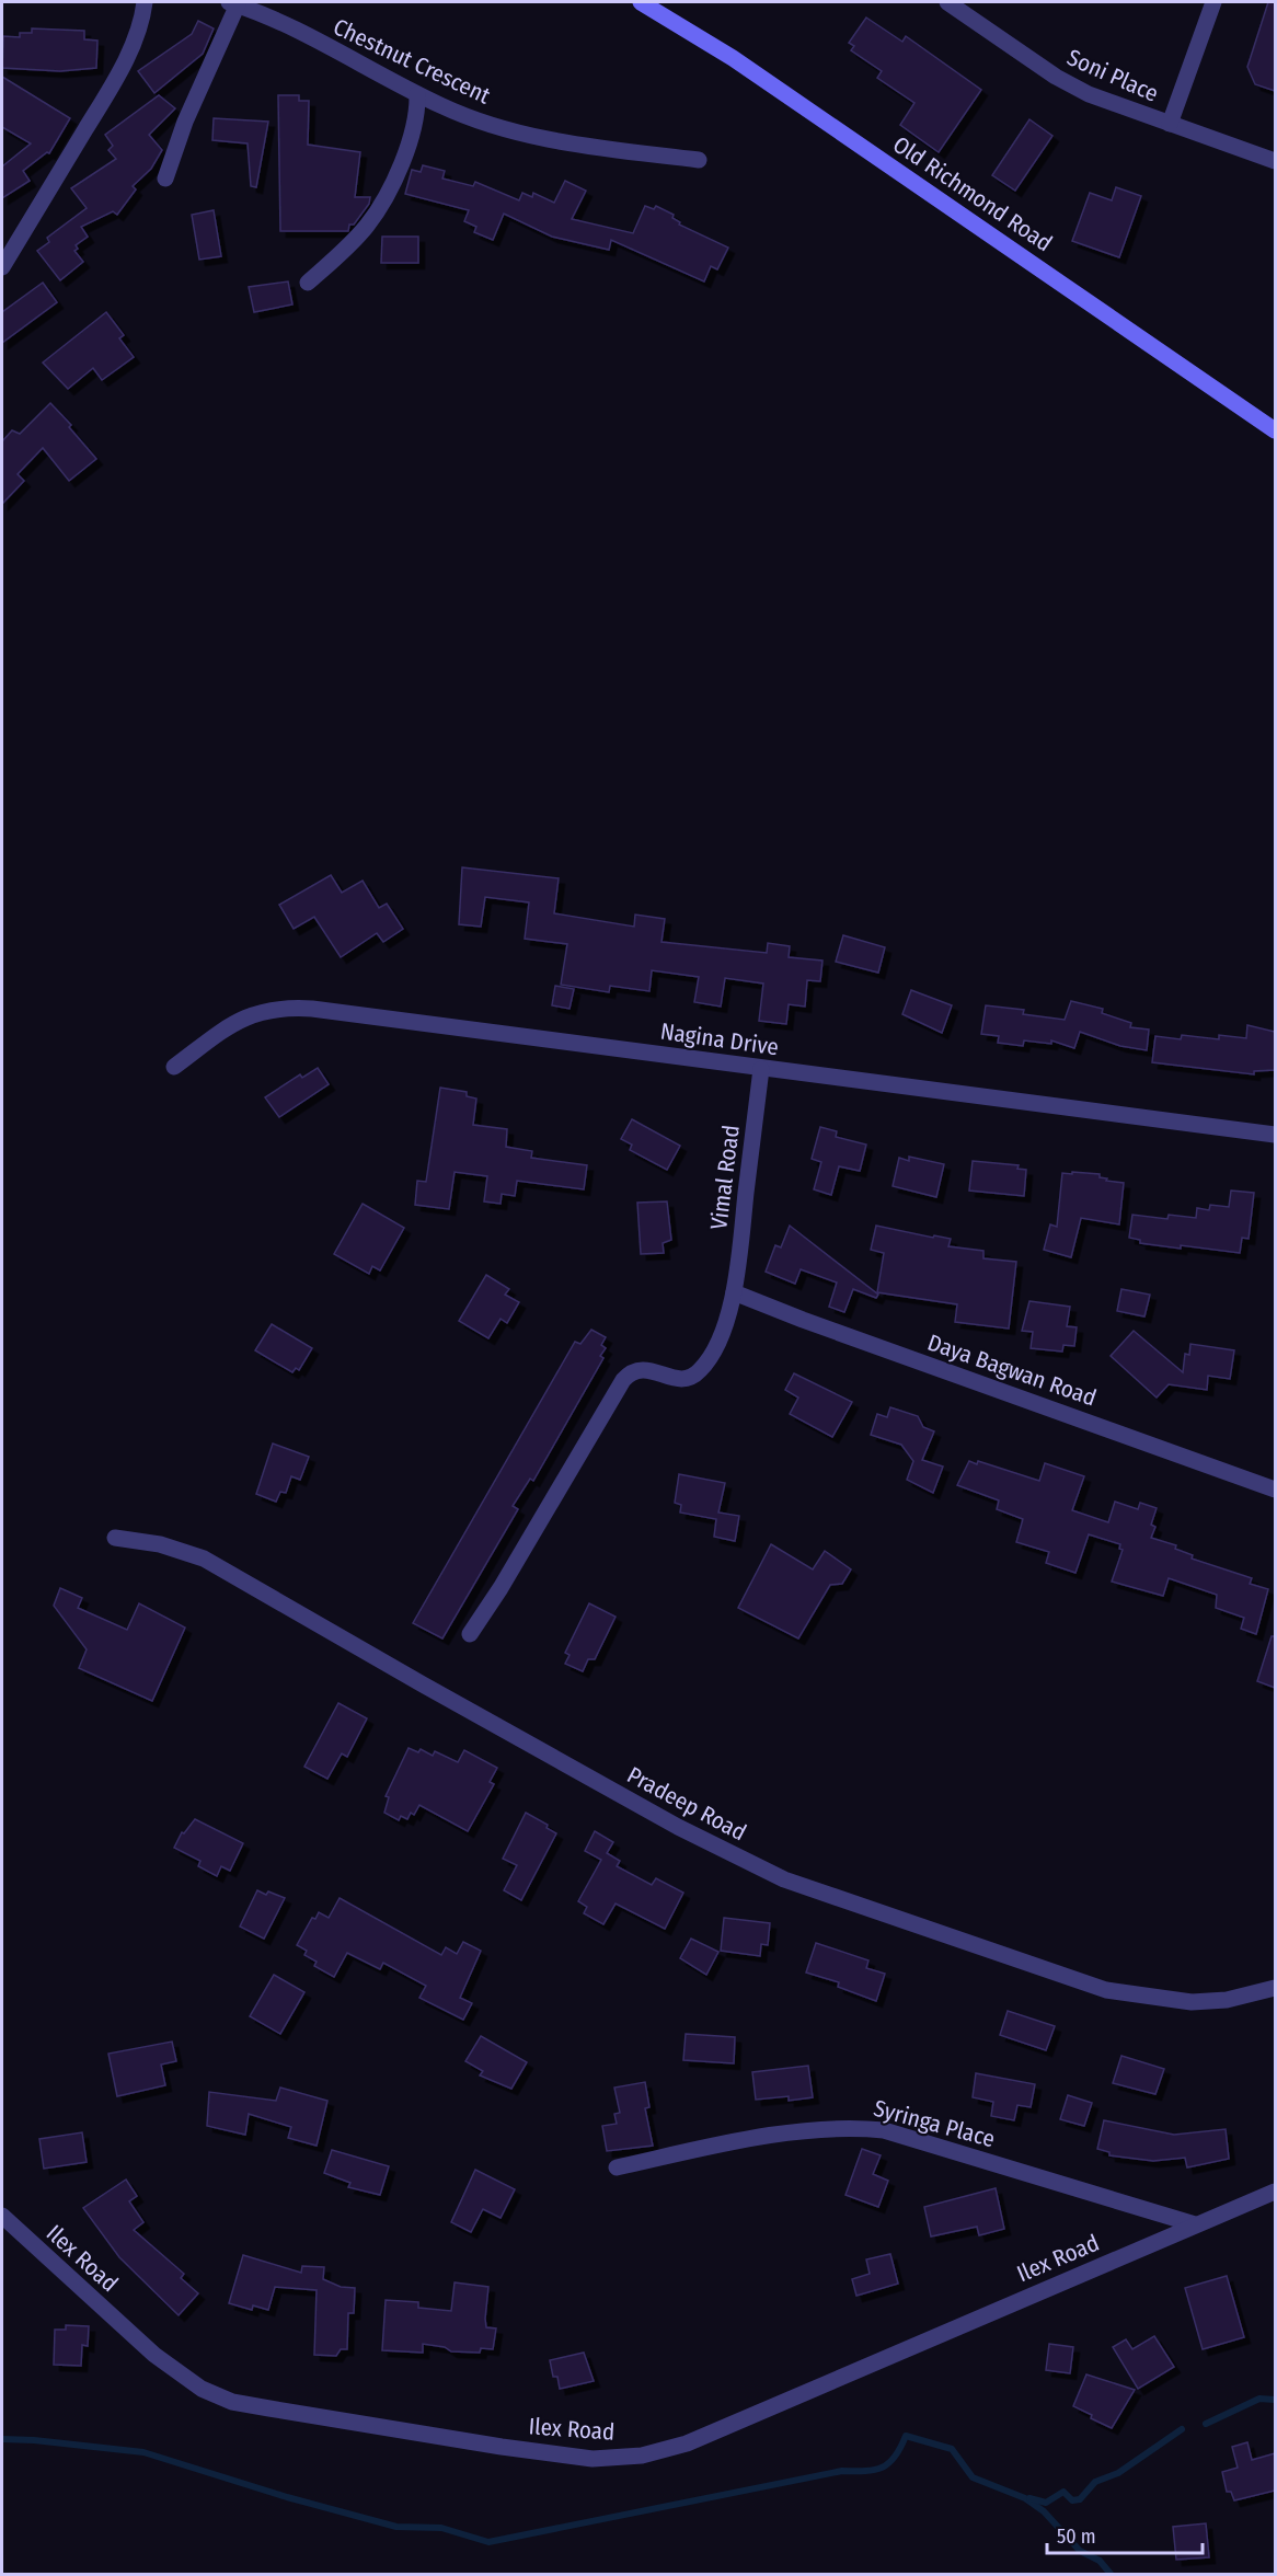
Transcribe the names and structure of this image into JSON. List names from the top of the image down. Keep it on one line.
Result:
{"streets":{"street":["Chestnut Crescent","Soni Place","Old Richmond Road","Nagina Drive","Vimal Road","Daya Bagwan Road","Pradeep Road","Syringa Place","Ilex Road"]},"crossings":[["Nagina Drive","Vimal Road"],["Vimal Road","Daya Bagwan Road"],["Syringa Place","Ilex Road"]],"scale_bar":"50 m"}
